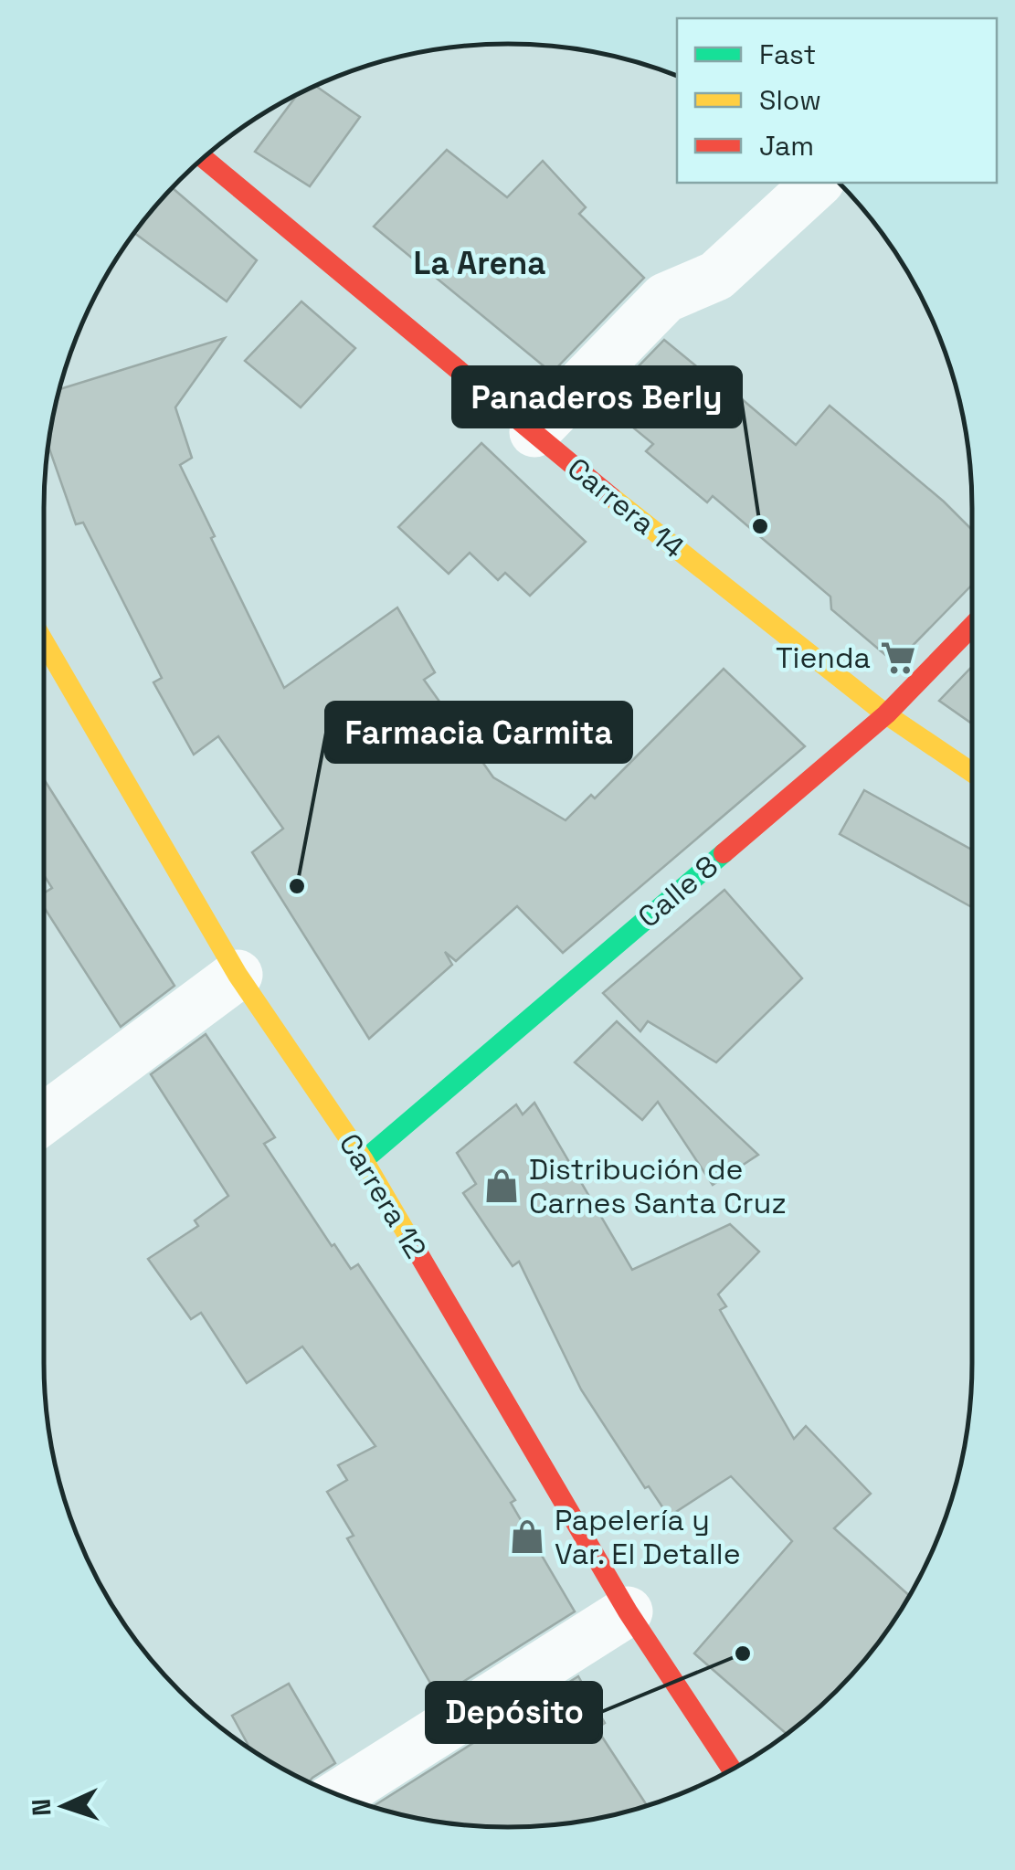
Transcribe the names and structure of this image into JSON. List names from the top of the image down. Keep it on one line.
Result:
{"streets":{"street":["Carrera 14","Calle 8","Carrera 12"]},"crossings":[["Carrera 14","Calle 8"],["Calle 8","Carrera 12"]],"districts":["La Arena"],"places":{"other":["Panaderos Berly","Farmacia Carmita","Depósito"],"supermarket":["Tienda"],"shop":["Distribución de Carnes Santa Cruz","Papelería y Var. El Detalle"]},"legend":["Fast","Slow","Jam"],"north":"left"}
